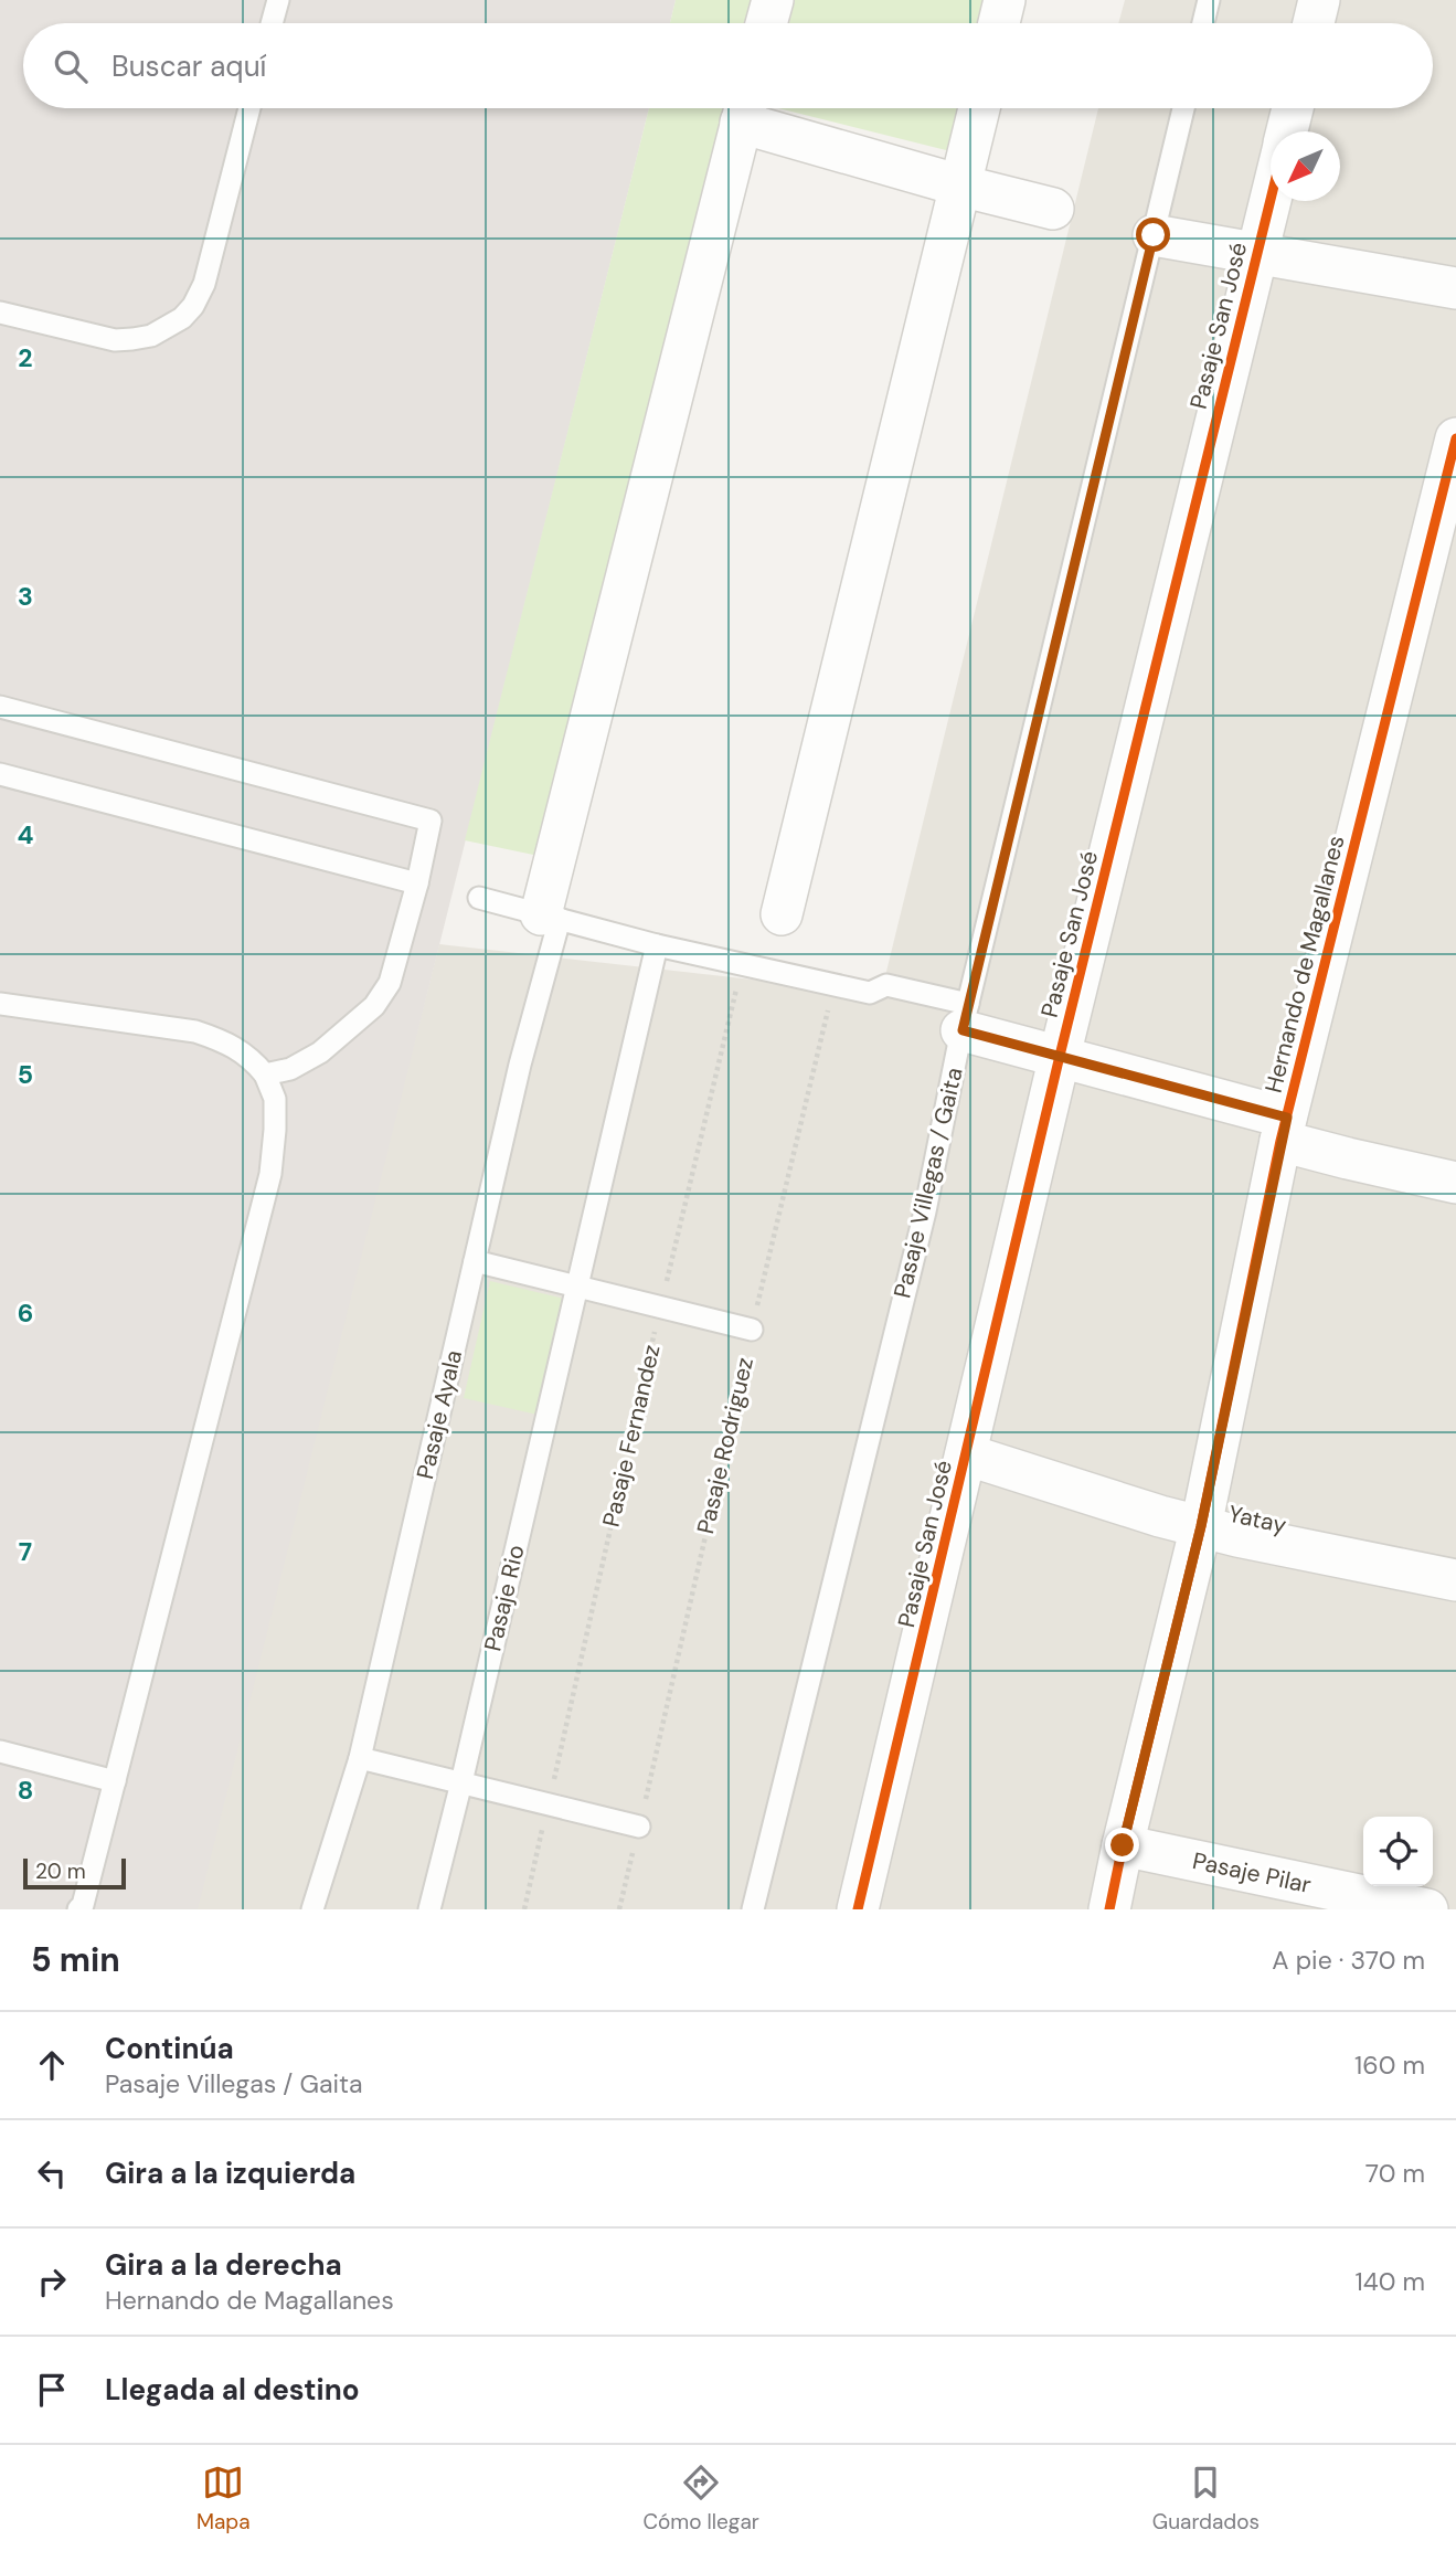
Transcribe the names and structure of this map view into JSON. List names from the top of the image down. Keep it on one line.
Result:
{"streets":{"street":["Pasaje San José","Hernando de Magallanes","Yatay","Pasaje Pilar"],"lane":["Pasaje Villegas / Gaita","Pasaje Ayala","Pasaje Rio"],"path":["Pasaje Fernandez","Pasaje Rodriguez"]},"crossings":[["Pasaje San José","Yatay"],["Hernando de Magallanes","Yatay"],["Hernando de Magallanes","Pasaje Pilar"]],"scale_bar":"20 m","north":"bottom left","page":{"search":"Buscar aquí","scale":"20 m","heading":["5 min","A pie · 370 m"],"list":[["Continúa","Pasaje Villegas / Gaita","160 m"],["Gira a la izquierda","70 m"],["Gira a la derecha","Hernando de Magallanes","140 m"],"Llegada al destino"],"nav":["Mapa","Cómo llegar","Guardados"]},"grid":{"rows":["2","3","4","5","6","7","8"]}}
